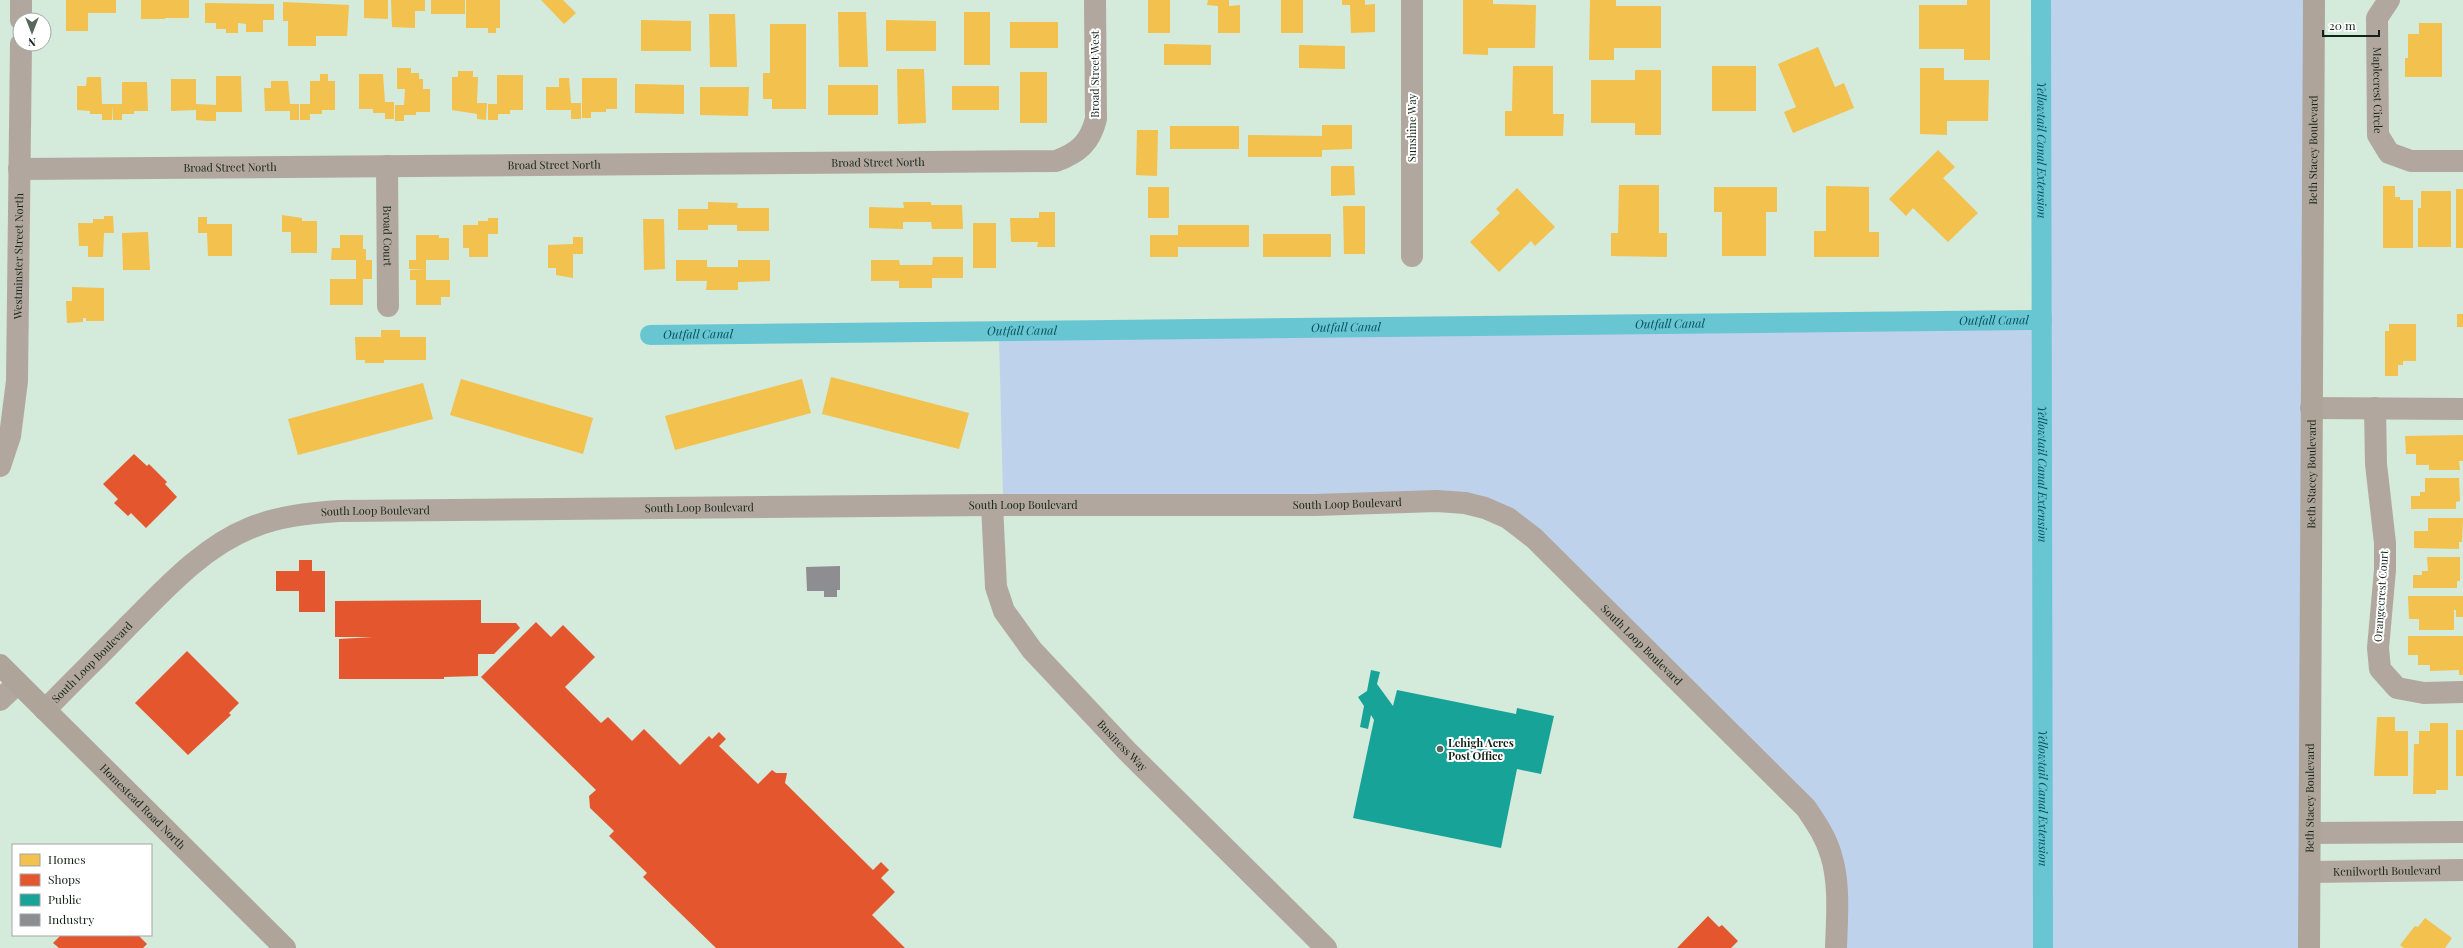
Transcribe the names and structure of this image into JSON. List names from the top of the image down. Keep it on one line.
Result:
{"streets":{"street":["Broad Street West","Maplecrest Circle","Sunshine Way","Beth Stacey Boulevard","Broad Street North","Broad Court","Westminster Street North","South Loop Boulevard","Orangecrest Court","Business Way","Homestead Road North","Kenilworth Boulevard"]},"crossings":[["Broad Street West","Broad Street North"],["Beth Stacey Boulevard","Kenilworth Boulevard"],["Broad Street North","Broad Court"],["Broad Street North","Westminster Street North"],["South Loop Boulevard","Business Way"],["South Loop Boulevard","Homestead Road North"]],"water":["Yellowtail Canal Extension","Outfall Canal"],"places":["Lehigh Acres Post Office"],"legend":["Homes","Shops","Public","Industry"],"scale_bar":"20 m","north":"bottom"}
